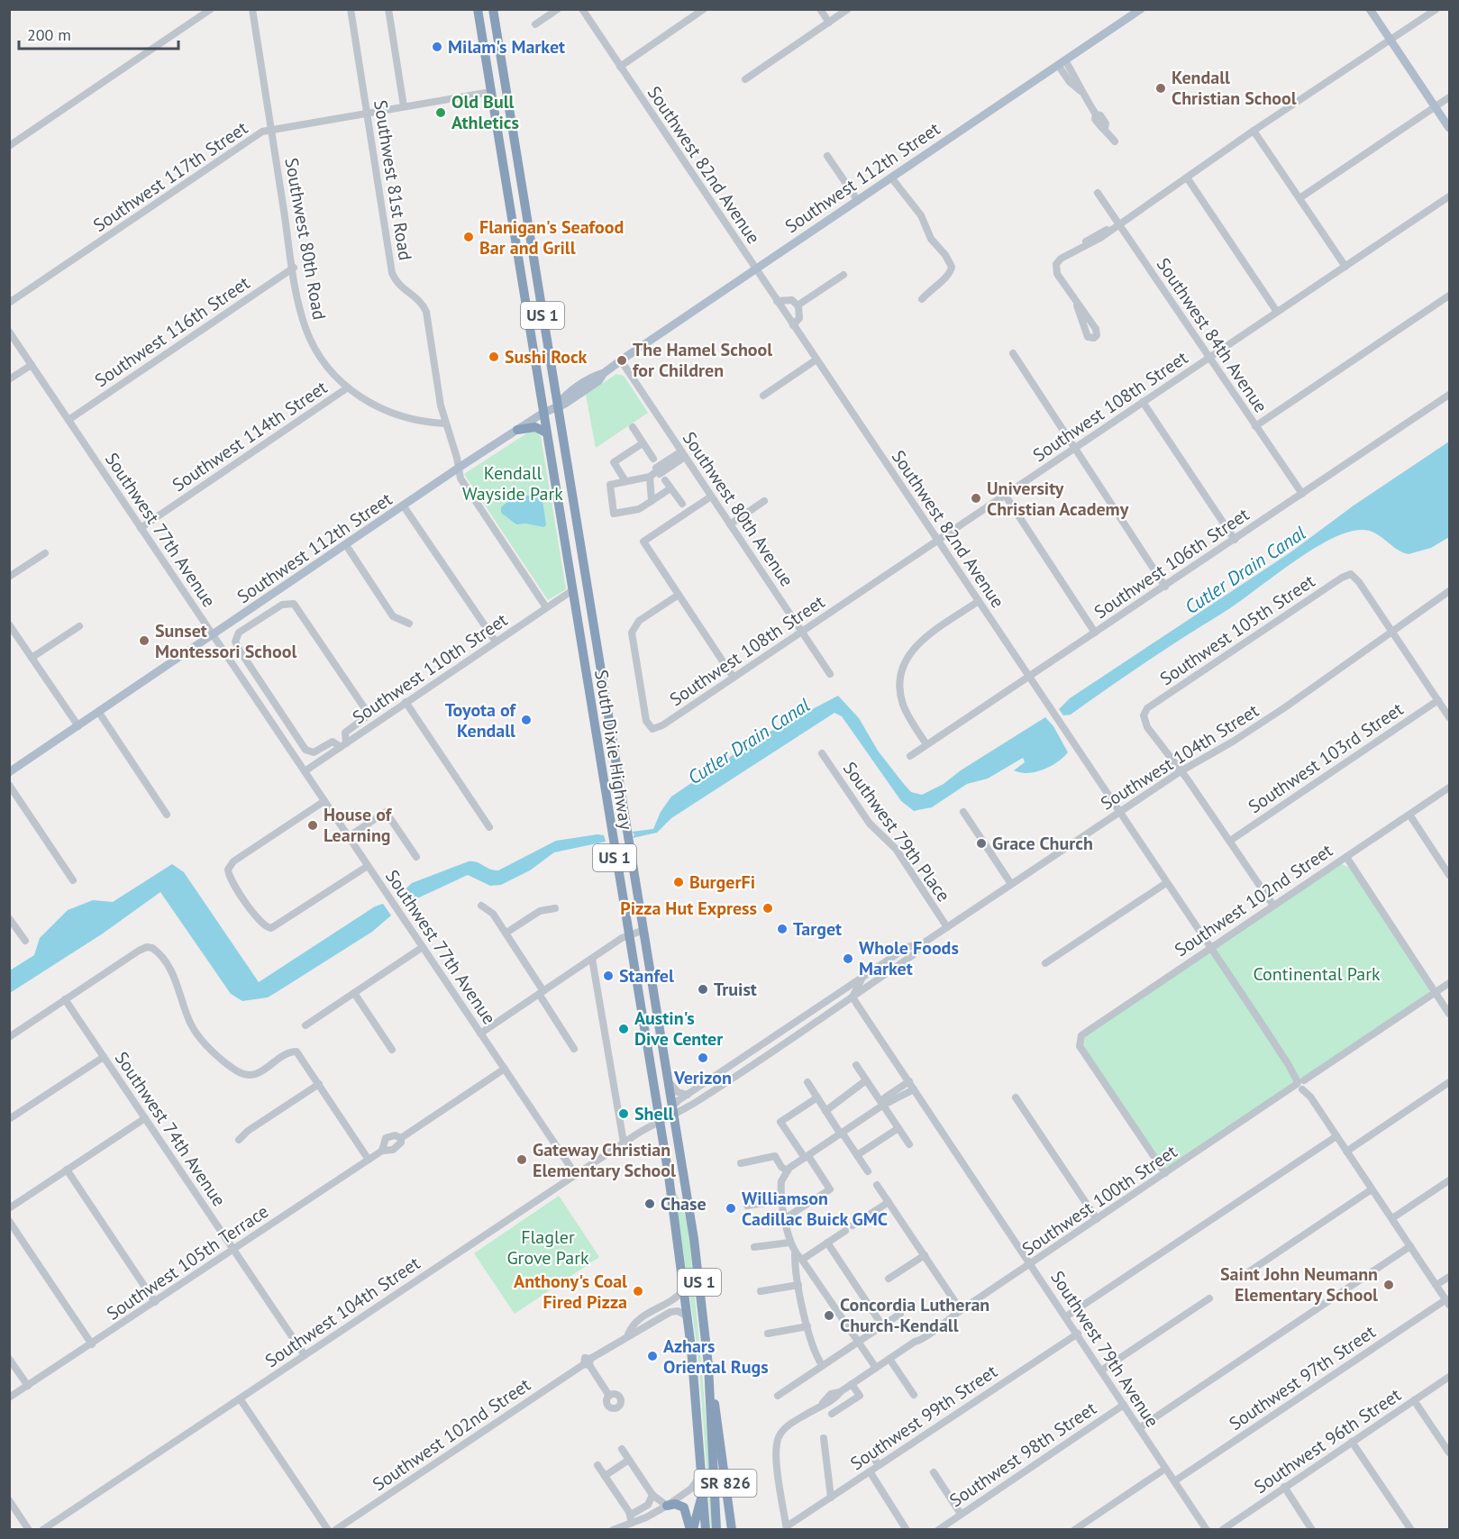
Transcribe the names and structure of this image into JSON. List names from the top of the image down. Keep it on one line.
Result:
{"streets":{"highway":["US 1","South Dixie Highway","SR 826"],"main road":["Southwest 112th Street"],"street":["Southwest 82nd Avenue","Southwest 117th Street","Southwest 81st Road","Southwest 80th Road","Southwest 116th Street","Southwest 84th Avenue","Southwest 108th Street","Southwest 114th Street","Southwest 80th Avenue","Southwest 77th Avenue","Southwest 106th Street","Southwest 105th Street","Southwest 110th Street","Southwest 104th Street","Southwest 103rd Street","Southwest 79th Place","Southwest 102nd Street","Southwest 74th Avenue","Southwest 100th Street","Southwest 105th Terrace","Southwest 79th Avenue","Southwest 97th Street","Southwest 99th Street","Southwest 96th Street","Southwest 98th Street"]},"crossings":[["Southwest 82nd Avenue","Southwest 112th Street"],["Southwest 82nd Avenue","Southwest 108th Street"],["Southwest 82nd Avenue","Southwest 106th Street"],["Southwest 82nd Avenue","Southwest 104th Street"],["Southwest 82nd Avenue","Southwest 102nd Street"],["Southwest 82nd Avenue","Southwest 100th Street"],["Southwest 82nd Avenue","Southwest 97th Street"],["Southwest 117th Street","Southwest 81st Road"],["Southwest 117th Street","Southwest 80th Road"],["Southwest 117th Street","South Dixie Highway"],["Southwest 112th Street","Southwest 81st Road"],["Southwest 112th Street","Southwest 80th Avenue"],["Southwest 112th Street","Southwest 77th Avenue"],["Southwest 112th Street","South Dixie Highway"],["Southwest 81st Road","Southwest 80th Road"],["Southwest 80th Road","Southwest 116th Street"],["Southwest 80th Road","Southwest 114th Street"],["Southwest 116th Street","Southwest 77th Avenue"],["Southwest 84th Avenue","Southwest 108th Street"],["Southwest 84th Avenue","Southwest 106th Street"],["Southwest 108th Street","Southwest 80th Avenue"],["Southwest 114th Street","Southwest 77th Avenue"],["Southwest 77th Avenue","Southwest 110th Street"],["Southwest 77th Avenue","Southwest 104th Street"],["Southwest 77th Avenue","Southwest 105th Terrace"],["Southwest 105th Street","Southwest 104th Street"],["Southwest 110th Street","South Dixie Highway"],["South Dixie Highway","Southwest 104th Street"],["South Dixie Highway","Southwest 102nd Street"],["South Dixie Highway","SR 826"],["Southwest 104th Street","Southwest 79th Place"],["Southwest 104th Street","Southwest 74th Avenue"],["Southwest 104th Street","Southwest 79th Avenue"],["Southwest 102nd Street","Southwest 100th Street"],["Southwest 74th Avenue","Southwest 105th Terrace"],["Southwest 100th Street","Southwest 79th Avenue"],["Southwest 100th Street","Southwest 99th Street"],["Southwest 79th Avenue","Southwest 97th Street"],["Southwest 79th Avenue","Southwest 99th Street"],["Southwest 79th Avenue","Southwest 98th Street"]],"water":["Cutler Drain Canal"],"parks":["Kendall Wayside Park","Continental Park","Flagler Grove Park"],"places":["Milam's Market","Kendall Christian School","Old Bull Athletics","Flanigan's Seafood Bar and Grill","Sushi Rock","The Hamel School for Children","University Christian Academy","Sunset Montessori School","Toyota of Kendall","House of Learning","Grace Church","BurgerFi","Pizza Hut Express","Target","Whole Foods Market","Stanfel","Truist","Austin's Dive Center","Verizon","Shell","Gateway Christian Elementary School","Chase","Williamson Cadillac Buick GMC","Saint John Neumann Elementary School","Anthony's Coal Fired Pizza","Concordia Lutheran Church-Kendall","Azhars Oriental Rugs"],"scale_bar":"200 m"}
